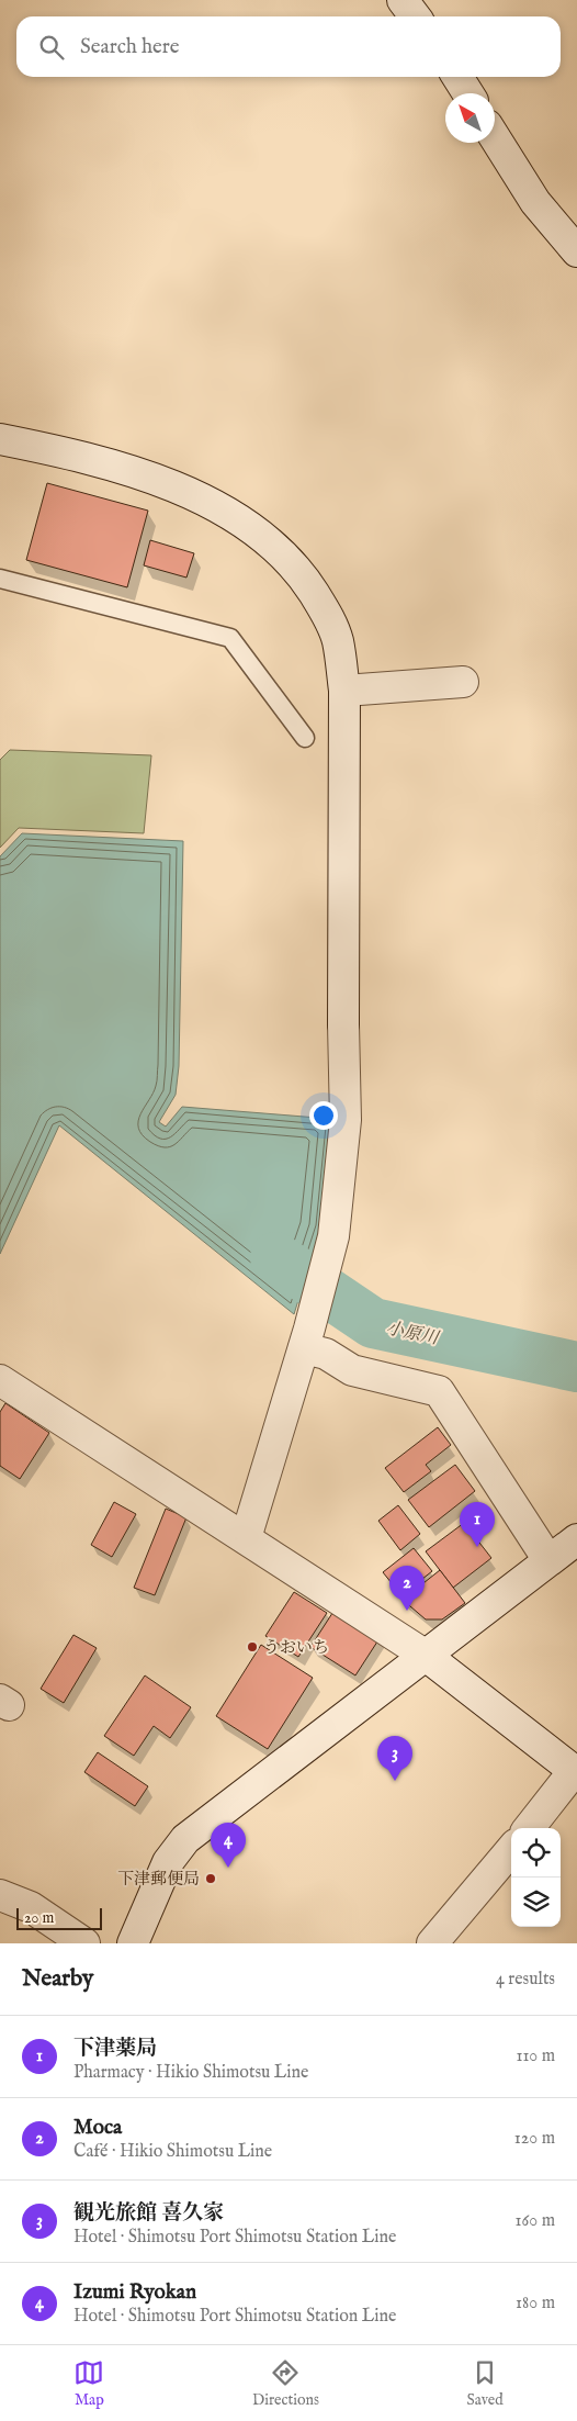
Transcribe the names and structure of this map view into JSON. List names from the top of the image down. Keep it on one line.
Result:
{"water":["小原川"],"places":["うおいち","下津郵便局"],"scale_bar":"20 m","north":"top left","page":{"search":"Search here","pins":["1","2","3","4"],"scale":"20 m","heading":["Nearby","4 results"],"list":[{"mark":"1","name":"下津薬局","note":"Pharmacy · Hikio Shimotsu Line","value":"110 m"},{"mark":"2","name":"Moca","note":"Café · Hikio Shimotsu Line","value":"120 m"},{"mark":"3","name":"観光旅館 喜久家","note":"Hotel · Shimotsu Port Shimotsu Station Line","value":"160 m"},{"mark":"4","name":"Izumi Ryokan","note":"Hotel · Shimotsu Port Shimotsu Station Line","value":"180 m"}],"nav":["Map","Directions","Saved"]}}
